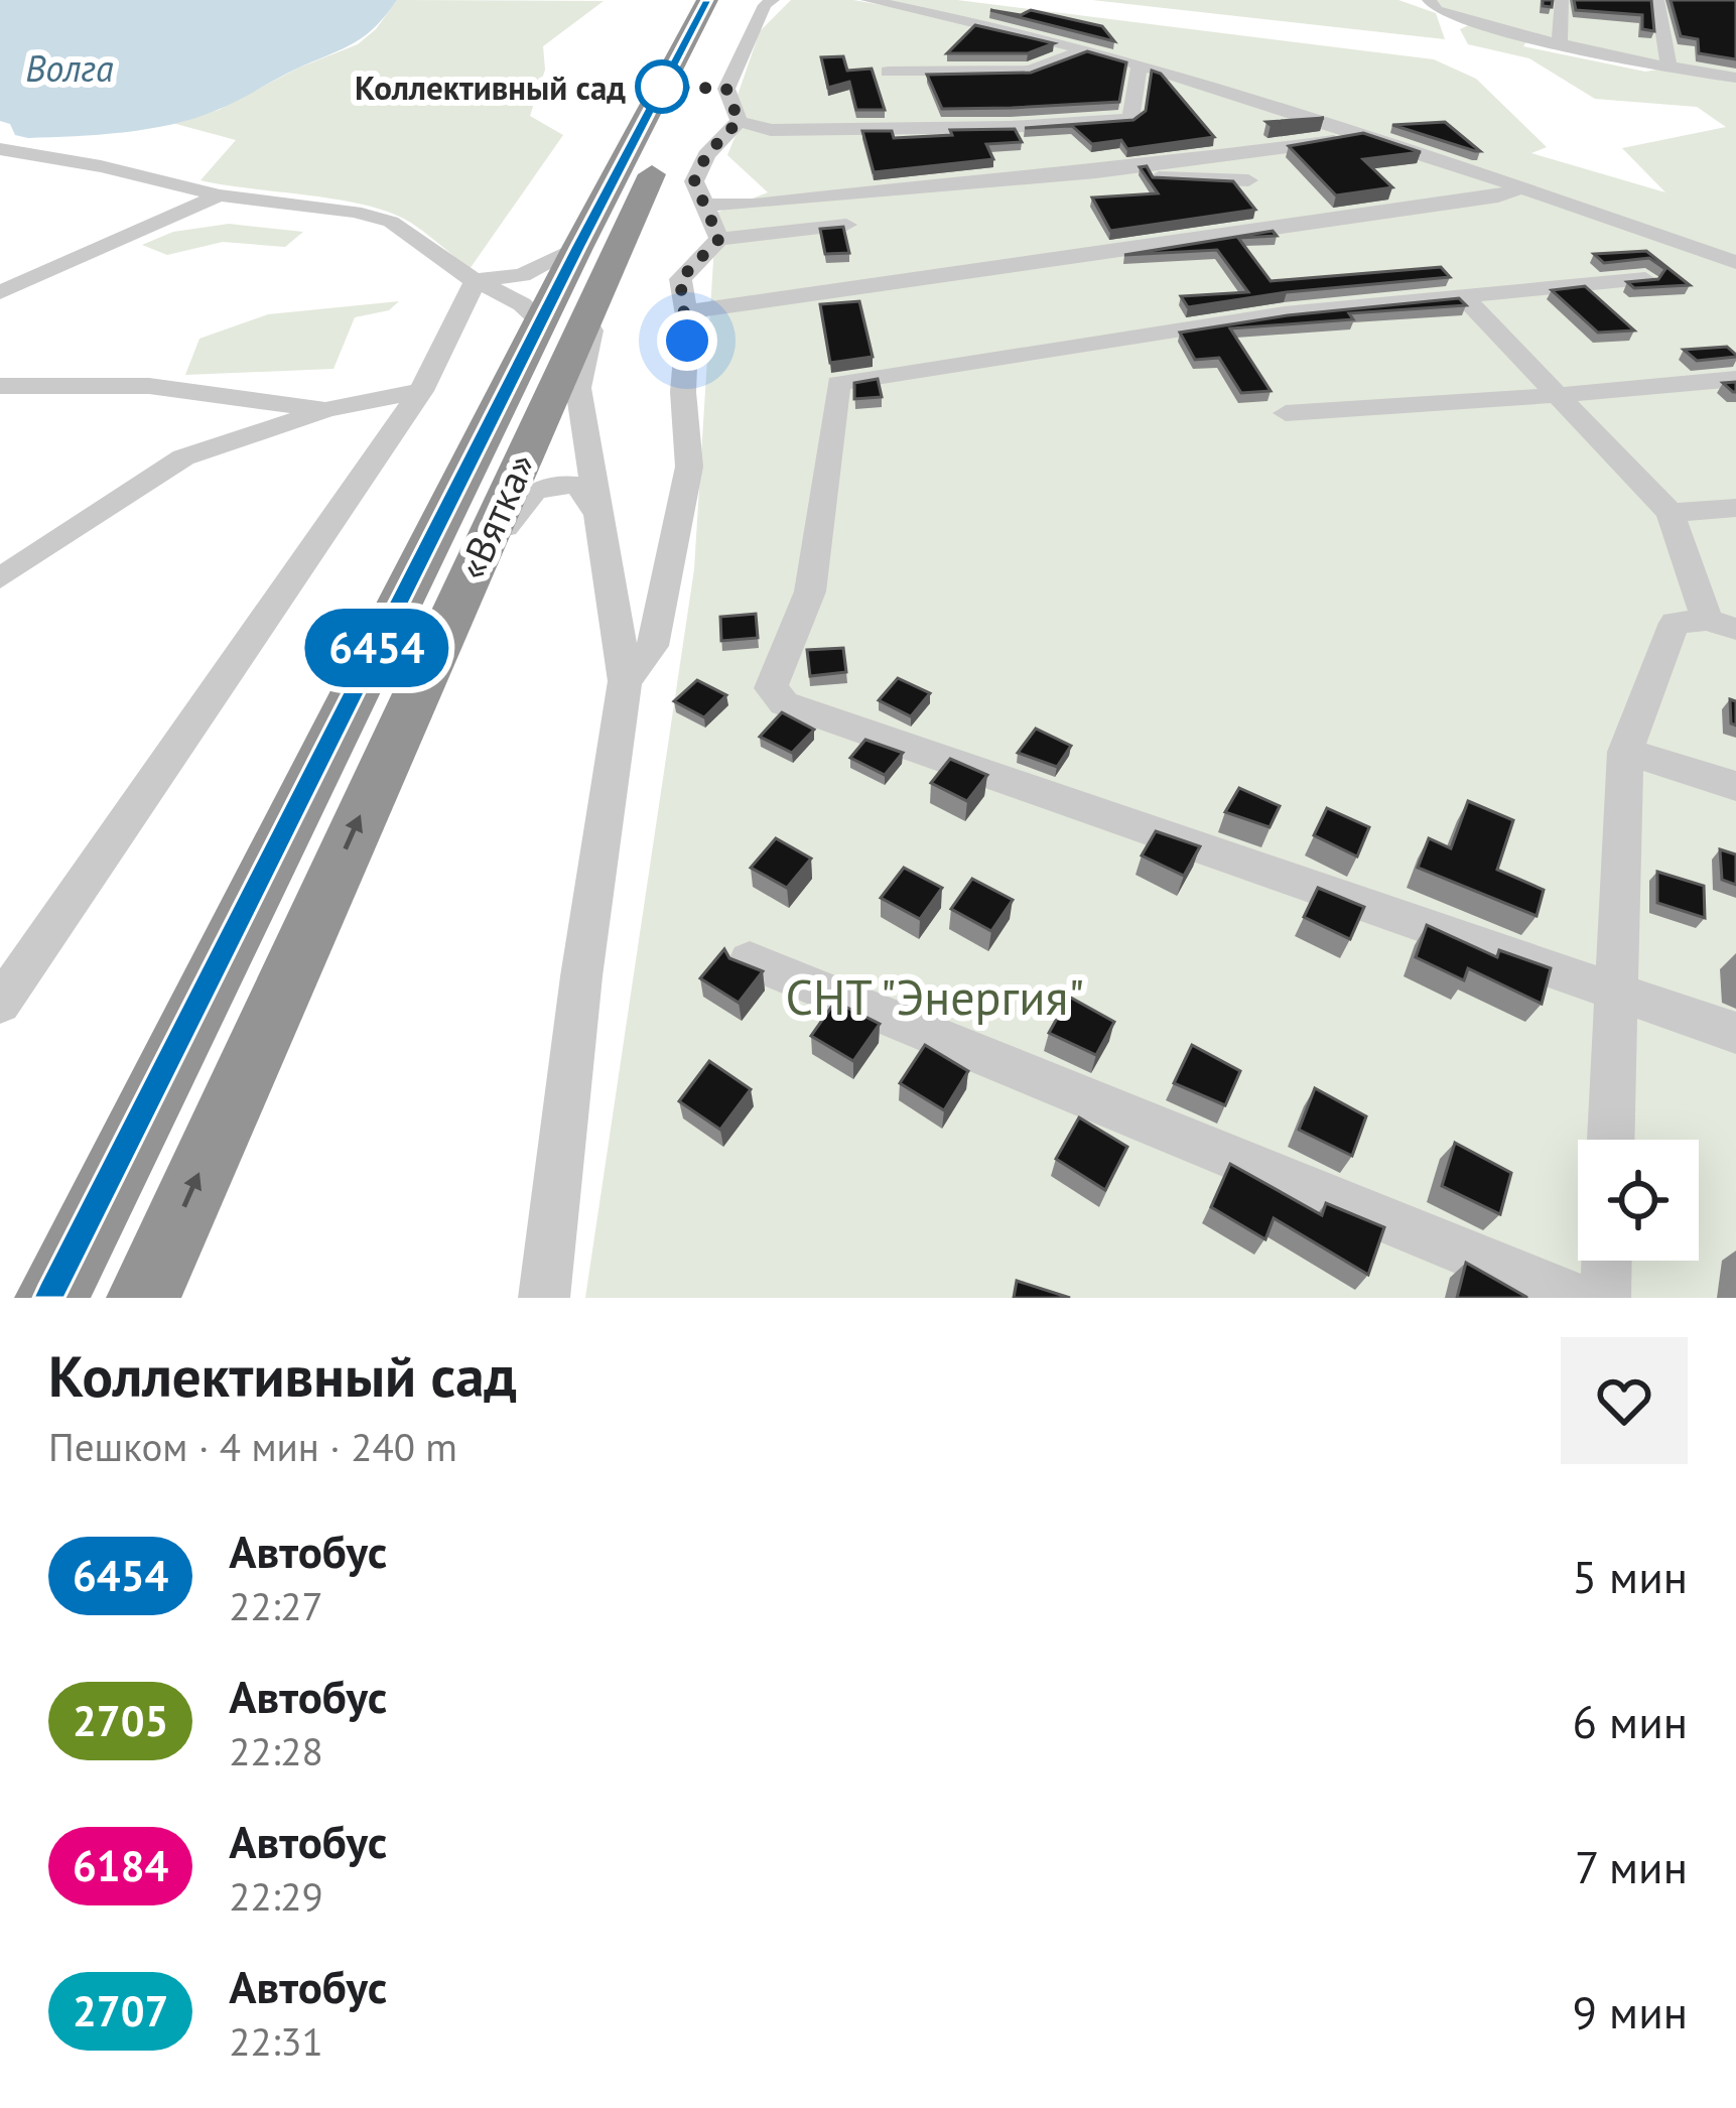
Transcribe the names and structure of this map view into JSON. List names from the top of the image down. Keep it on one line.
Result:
{"streets":{"highway":["«Вятка»"]},"water":["Волга"],"parks":["СНТ \"Энергия\""],"places":["Коллективный сад"],"lines":["bus line 6454"],"page":{"on_map":"6454","heading":["Коллективный сад","Пешком · 4 мин · 240 m"],"list":[{"mark":"6454","name":"Автобус","note":"22:27","value":"5 мин"},{"mark":"2705","name":"Автобус","note":"22:28","value":"6 мин"},{"mark":"6184","name":"Автобус","note":"22:29","value":"7 мин"},{"mark":"2707","name":"Автобус","note":"22:31","value":"9 мин"}]}}
